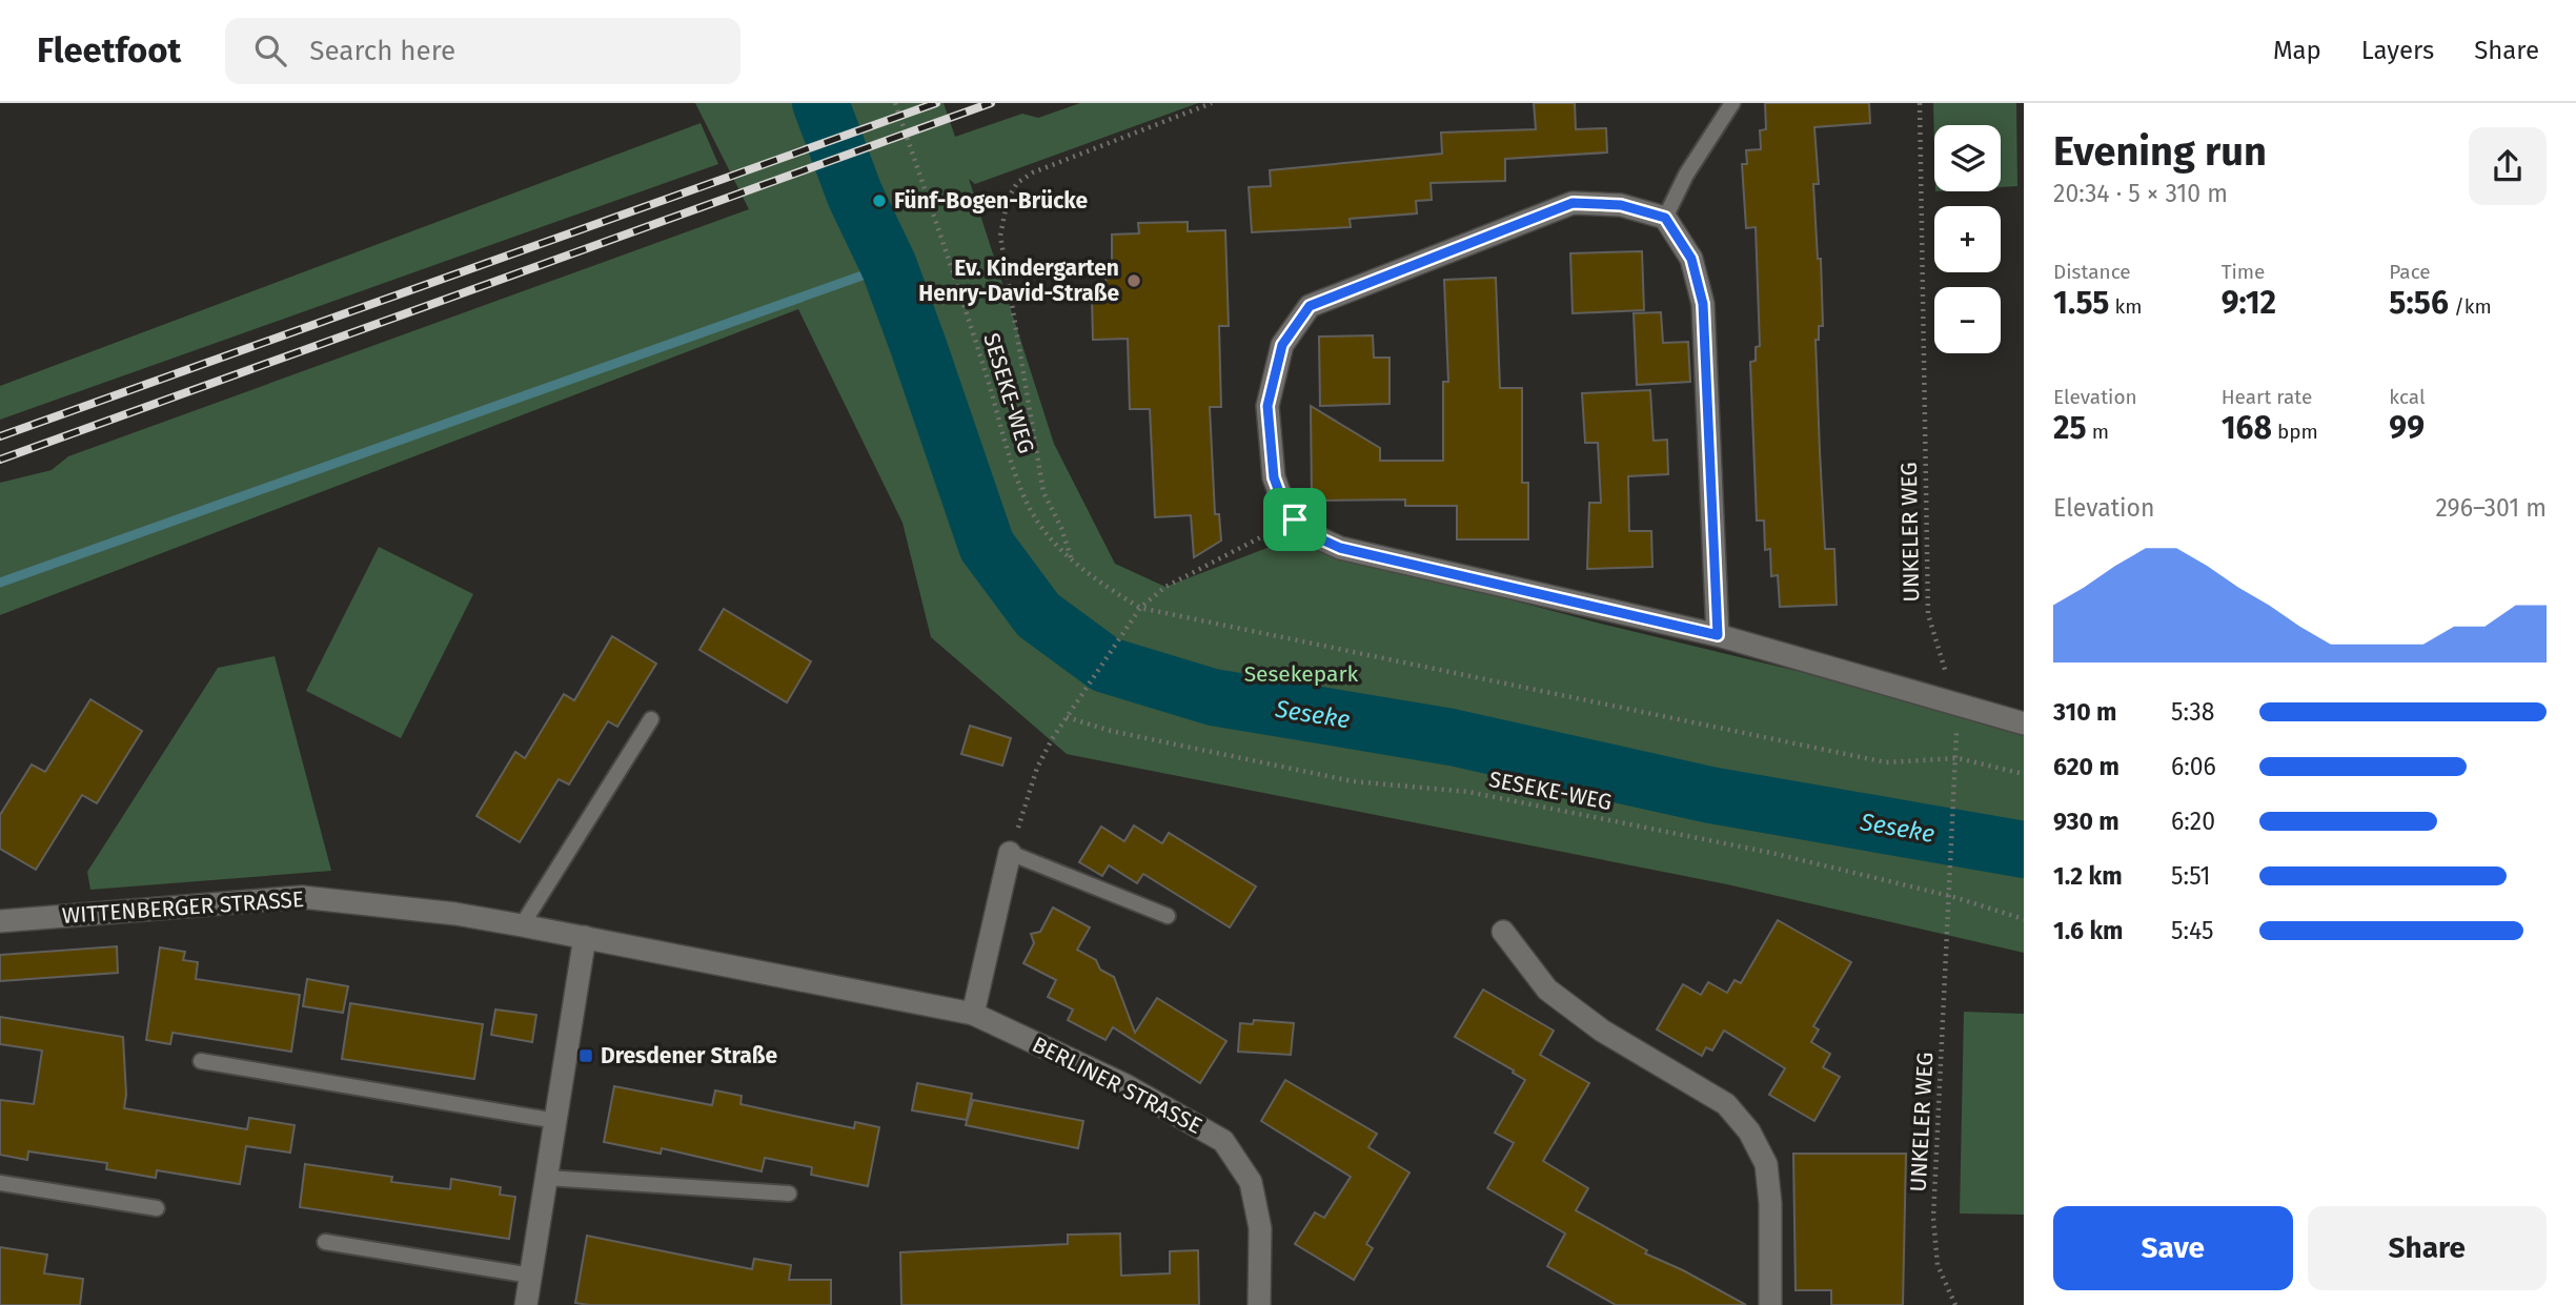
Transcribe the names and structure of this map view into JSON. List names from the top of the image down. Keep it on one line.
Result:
{"streets":{"street":["WITTENBERGER STRASSE","BERLINER STRASSE"],"path":["SESEKE-WEG","UNKELER WEG"]},"crossings":[["SESEKE-WEG","UNKELER WEG"],["WITTENBERGER STRASSE","BERLINER STRASSE"]],"water":["Seseke"],"parks":["Sesekepark"],"places":{"other":["Fünf-Bogen-Brücke","Ev. Kindergarten Henry-David-Straße"],"transit":["Dresdener Straße"]},"page":{"header":"Fleetfoot","search":"Search here","nav":["Map","Layers","Share"],"heading":["Evening run","20:34 · 5 × 310 m"],"map_buttons":["+","−"],"stats":[["Distance","1.55 km"],["Time","9:12"],["Pace","5:56 /km"],["Elevation","25 m"],["Heart rate","168 bpm"],["kcal","99"]],"chart":["Elevation","296–301 m"],"list":[{"name":"310 m","note":"5:38"},{"name":"620 m","note":"6:06"},{"name":"930 m","note":"6:20"},{"name":"1.2 km","note":"5:51"},{"name":"1.6 km","note":"5:45"}],"buttons":["Save","Share"]}}
